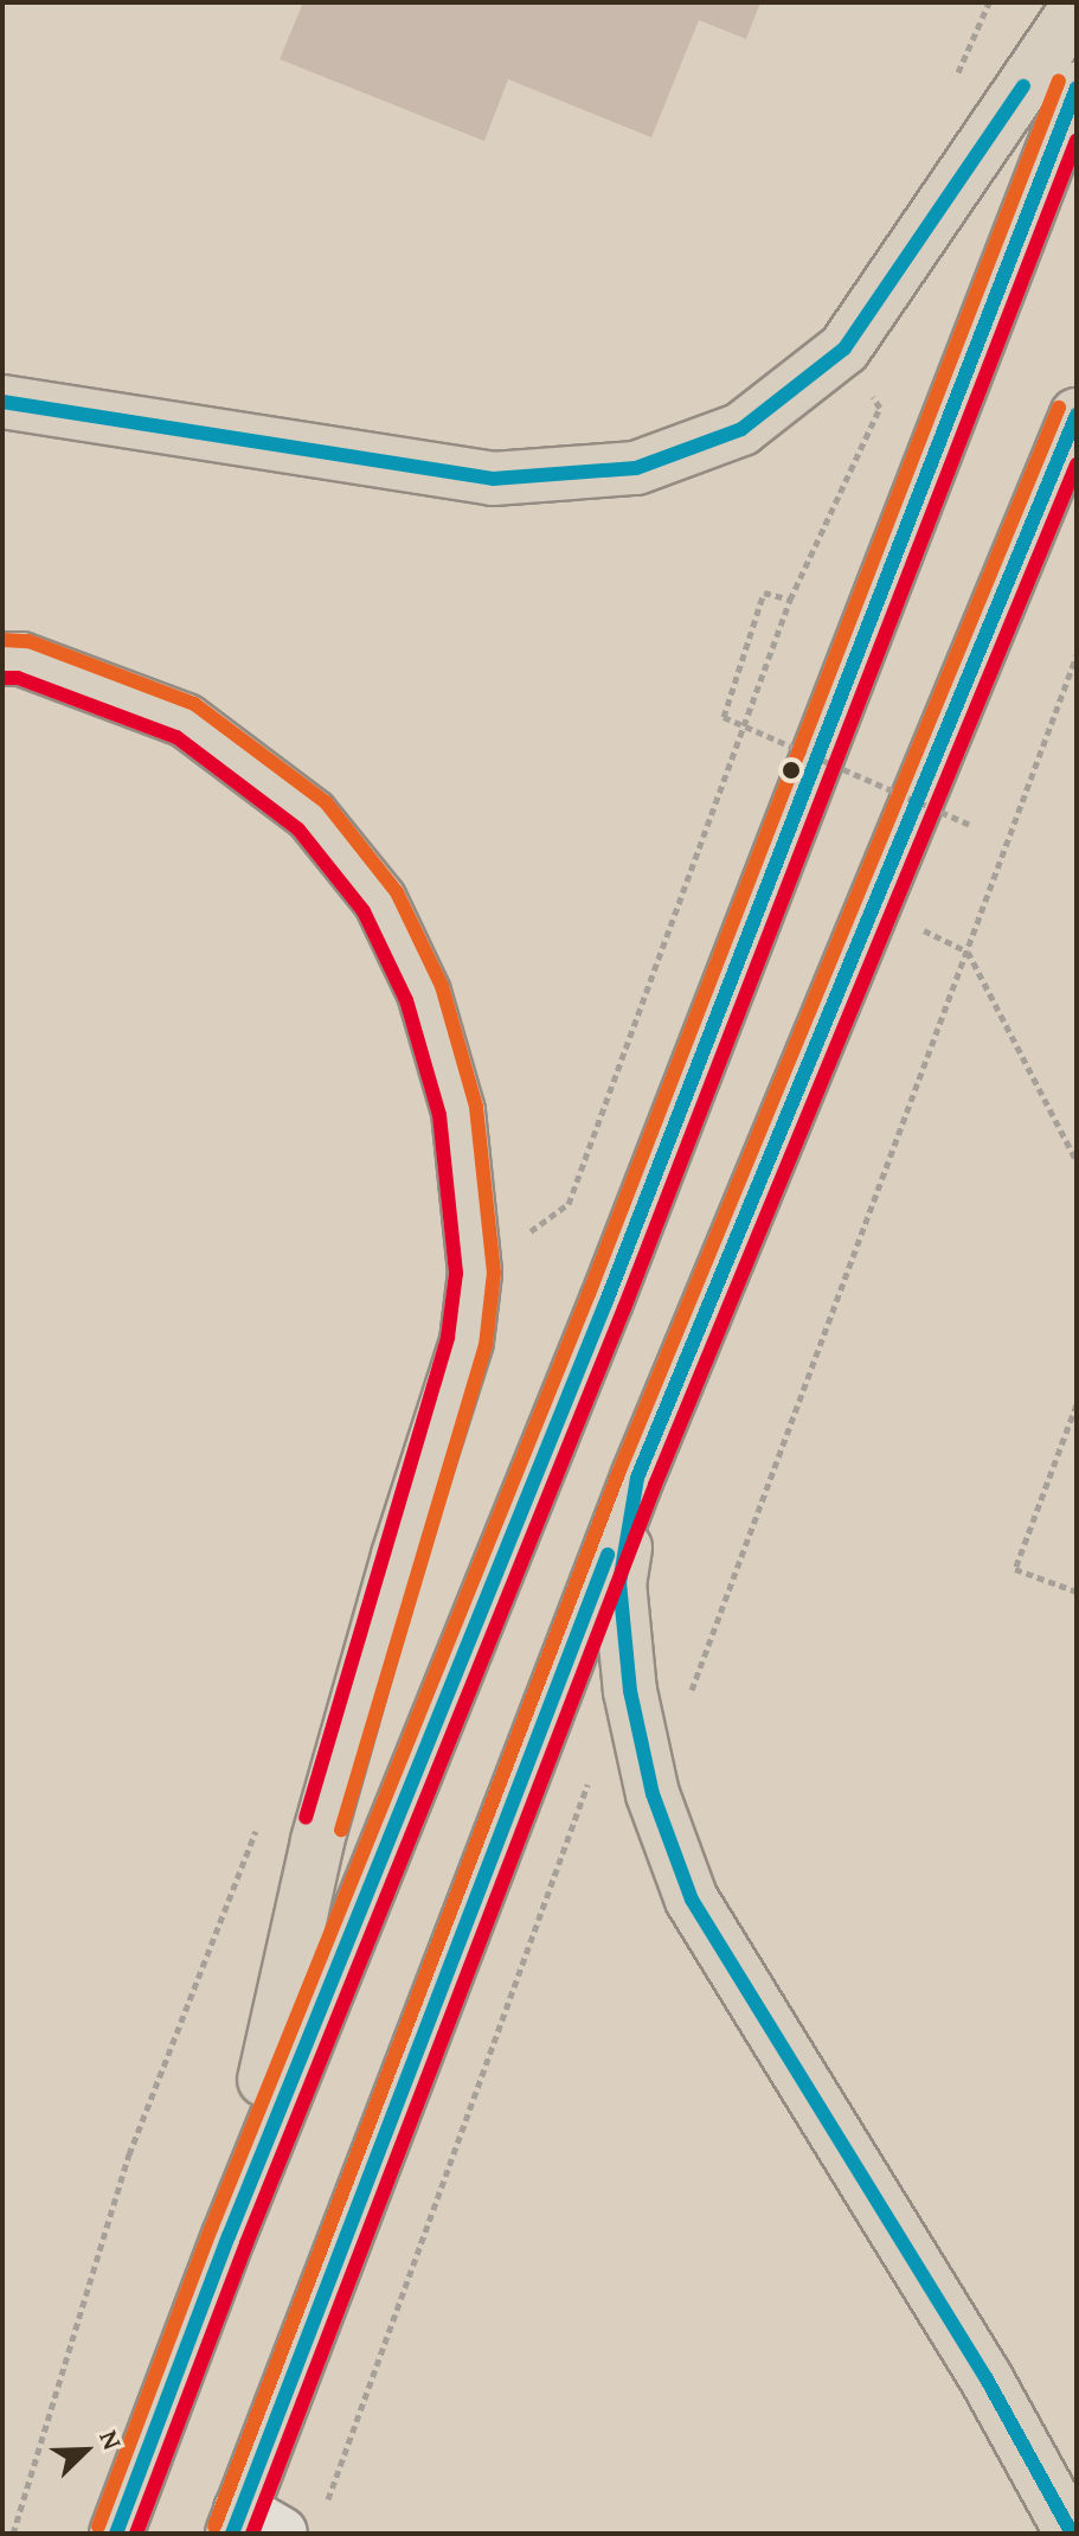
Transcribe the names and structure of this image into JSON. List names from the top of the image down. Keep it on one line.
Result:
{"north":"top right"}
